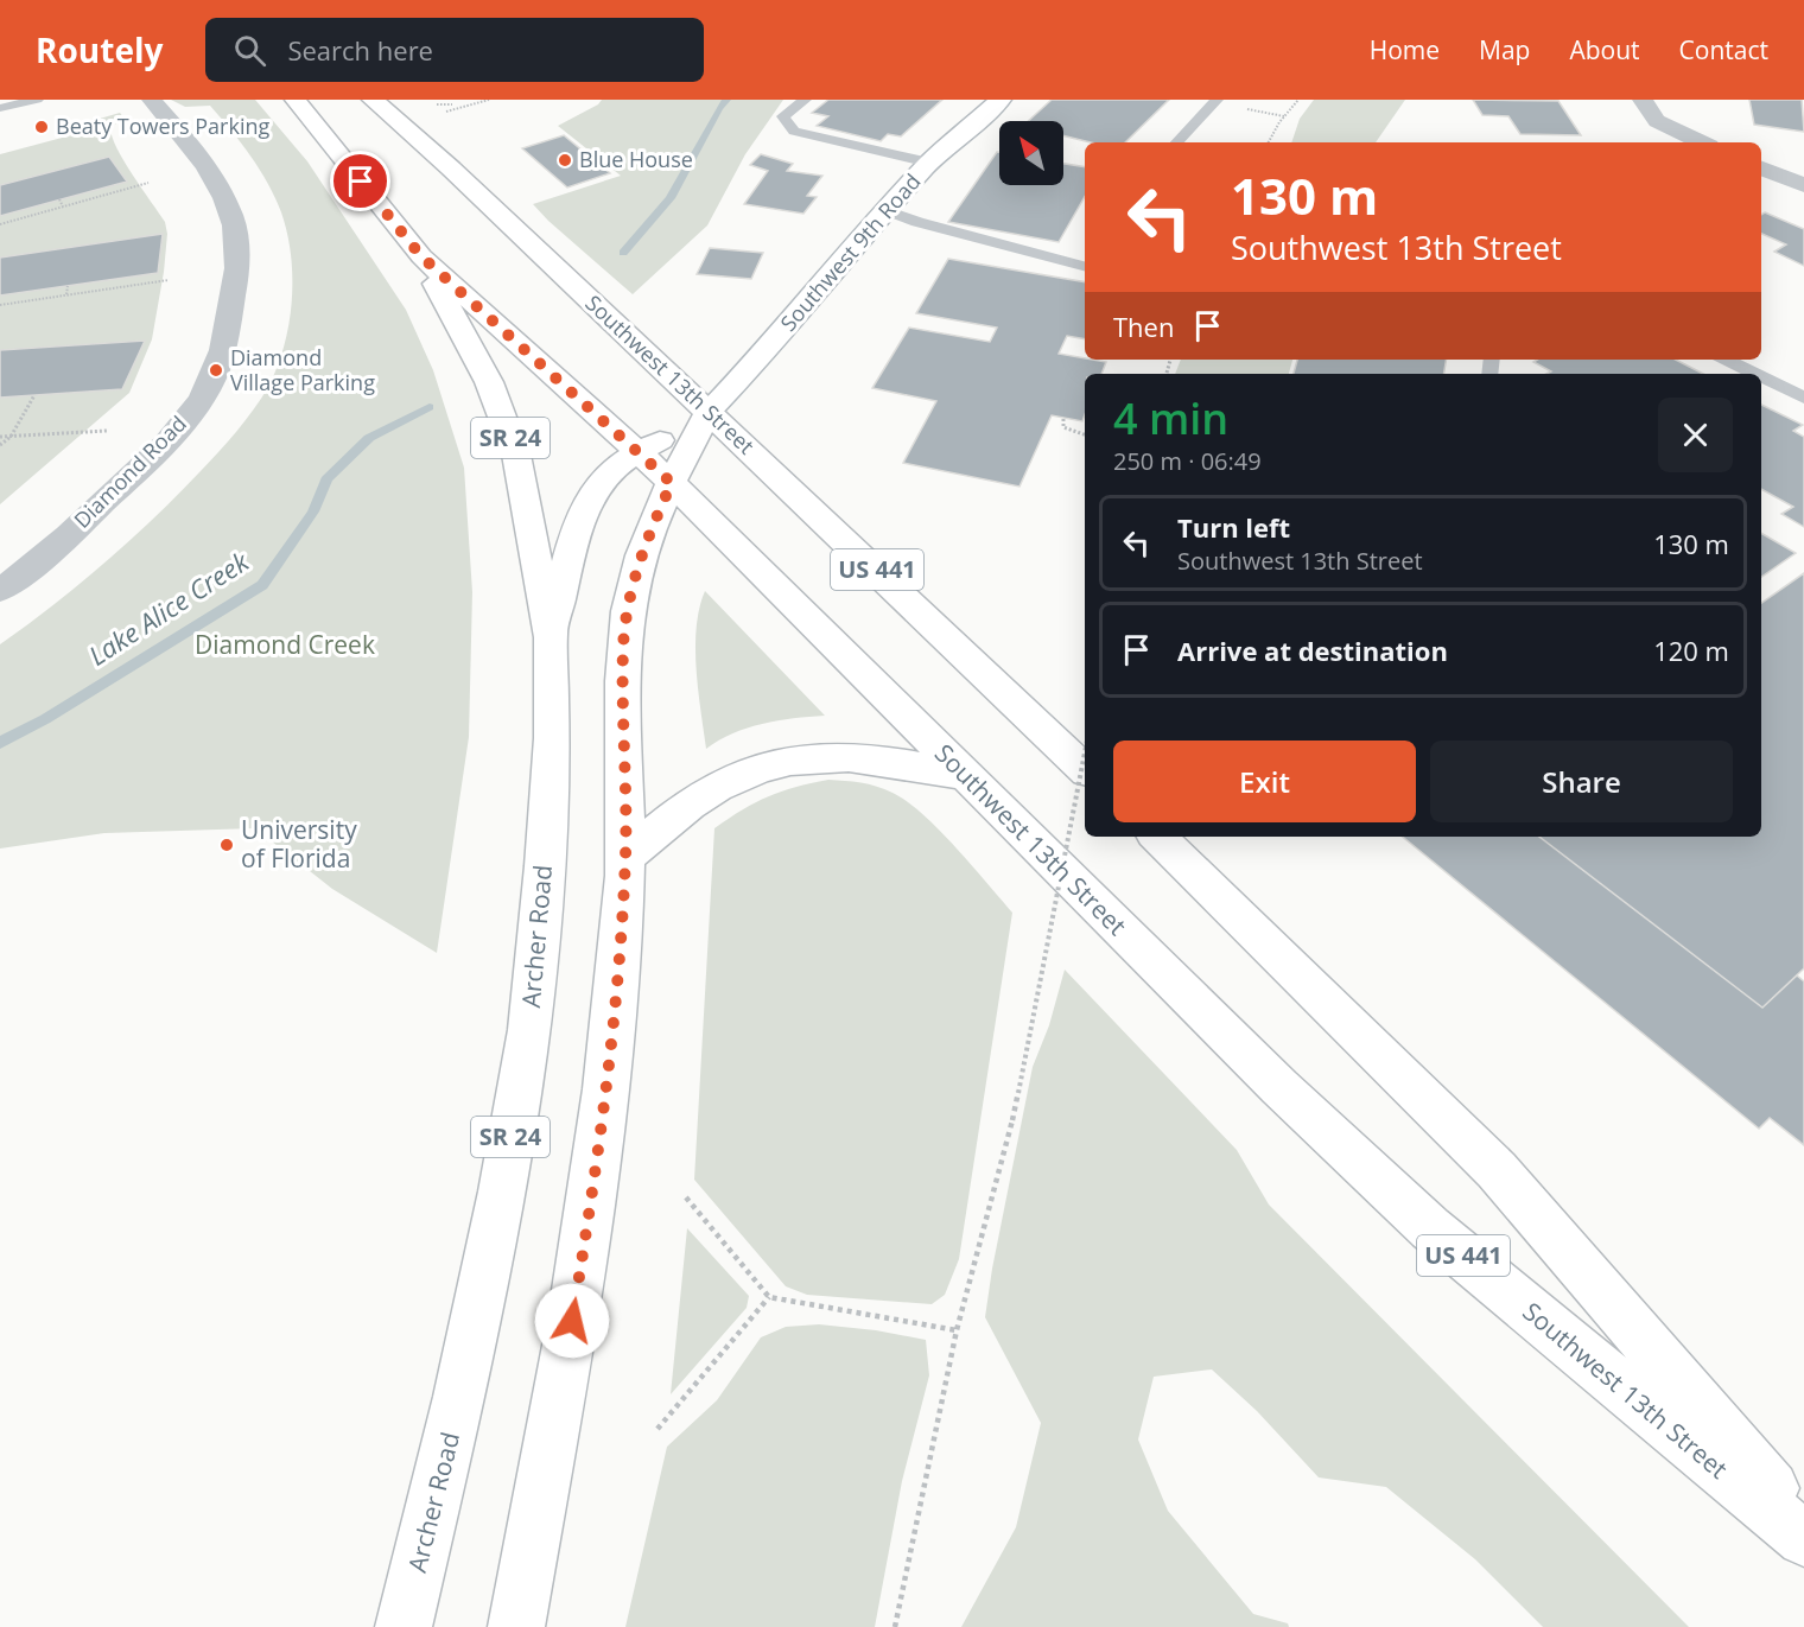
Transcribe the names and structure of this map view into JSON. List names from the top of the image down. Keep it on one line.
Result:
{"streets":{"main road":["Southwest 9th Road","Southwest 13th Street","SR 24","US 441","Archer Road"],"street":["Diamond Road"]},"crossings":[["Southwest 9th Road","Southwest 13th Street"],["Southwest 13th Street","Archer Road"]],"water":["Lake Alice Creek"],"parks":["Diamond Creek"],"places":["Beaty Towers Parking","Blue House","Diamond Village Parking","University of Florida"],"north":"top left","page":{"header":"Routely","search":"Search here","nav":["Home","Map","About","Contact"],"turn":["130 m","Southwest 13th Street"],"then":"Then","heading":["4 min","250 m · 06:49"],"list":[{"name":"Turn left","note":"Southwest 13th Street","value":"130 m"},{"name":"Arrive at destination","value":"120 m"}],"buttons":["Exit","Share"]}}
